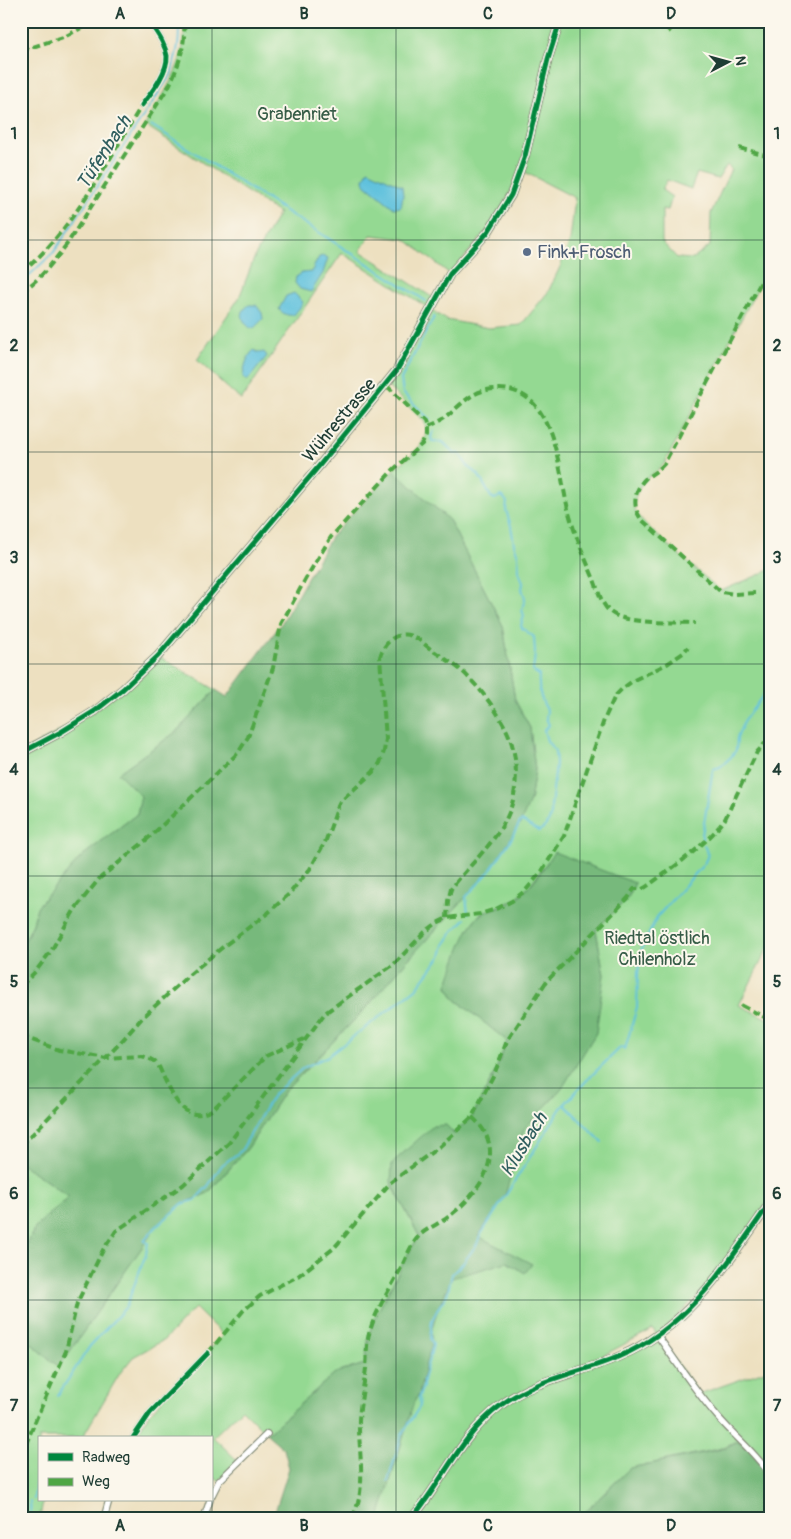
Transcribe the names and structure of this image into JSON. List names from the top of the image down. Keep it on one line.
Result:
{"streets":{"street":["Wührestrasse"]},"water":["Tüfenbach","Klusbach"],"parks":["Grabenriet","Riedtal östlich Chilenholz"],"places":["Fink+Frosch"],"legend":["Radweg","Weg"],"north":"right","grid":{"columns":["A","B","C","D"],"rows":["1","2","3","4","5","6","7"]}}
